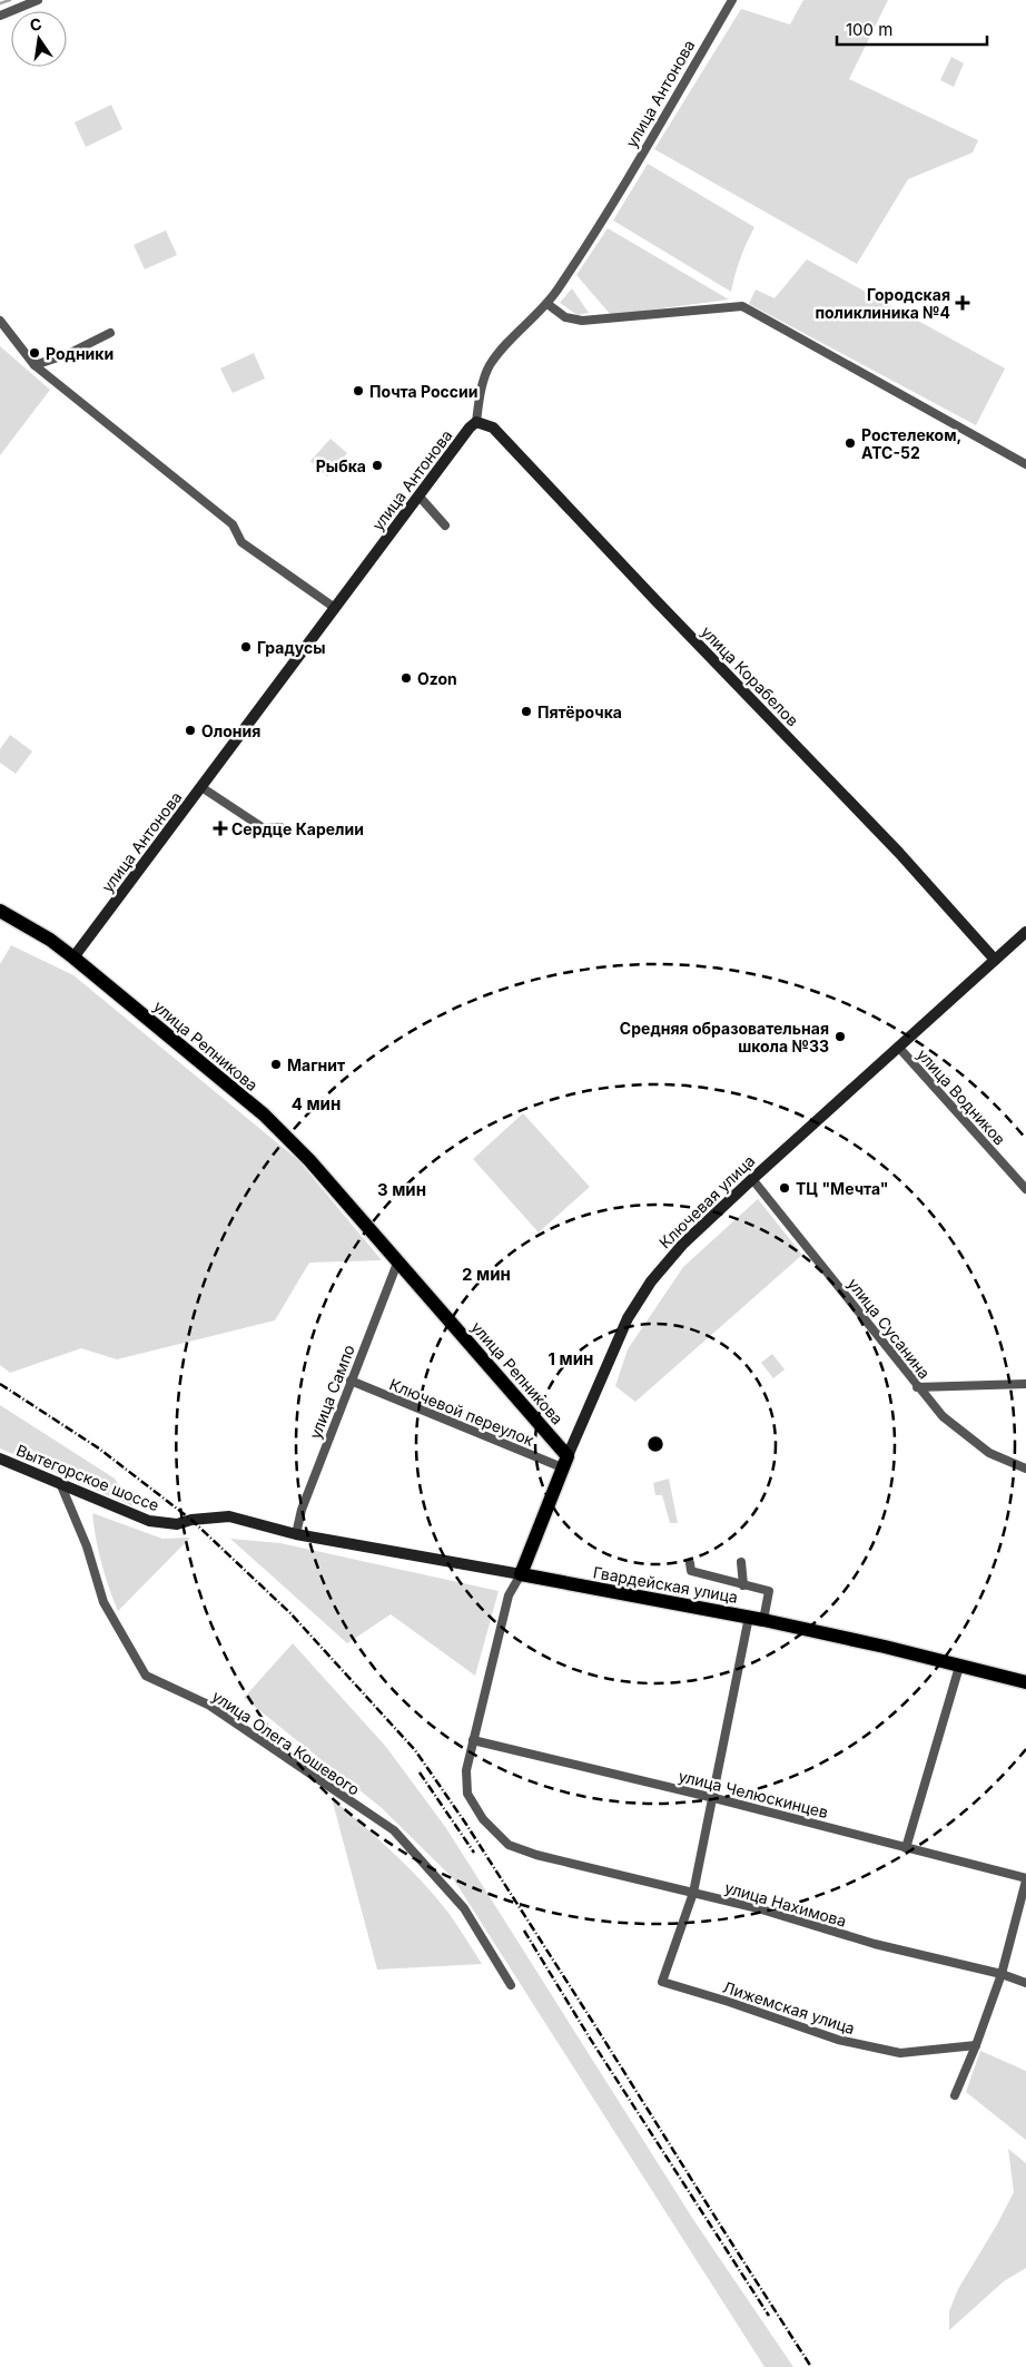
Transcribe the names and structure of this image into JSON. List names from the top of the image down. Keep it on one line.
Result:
{"streets":{"main road":["улица Репникова","Ключевая улица","Гвардейская улица"],"street":["улица Антонова","улица Корабелов","улица Водников","улица Сусанина","улица Сампо","Ключевой переулок","Вытегорское шоссе","улица Олега Кошевого","улица Челюскинцев","улица Нахимова","Лижемская улица"]},"crossings":[["улица Антонова","улица Корабелов"],["улица Антонова","улица Репникова"],["улица Корабелов","Ключевая улица"],["улица Репникова","Ключевая улица"],["улица Репникова","улица Сампо"],["улица Репникова","Ключевой переулок"],["улица Водников","Ключевая улица"],["Ключевая улица","улица Сусанина"],["Ключевая улица","Ключевой переулок"],["Ключевая улица","Гвардейская улица"],["Ключевая улица","улица Нахимова"],["улица Сампо","Ключевой переулок"],["улица Сампо","Вытегорское шоссе"],["улица Сампо","Гвардейская улица"],["Вытегорское шоссе","Гвардейская улица"],["Вытегорское шоссе","улица Олега Кошевого"],["Гвардейская улица","улица Нахимова"],["улица Челюскинцев","улица Нахимова"],["улица Нахимова","Лижемская улица"]],"places":{"health":["Городская поликлиника №4","Сердце Карелии"],"other":["Родники","Почта России","Ростелеком, АТС-52","Рыбка","Градусы","Ozon","Пятёрочка","Олония","Средняя образовательная школа №33","Магнит","ТЦ \"Мечта\""]},"scale_bar":"100 m","north":"top","rings":["4 мин","3 мин","2 мин","1 мин"]}
